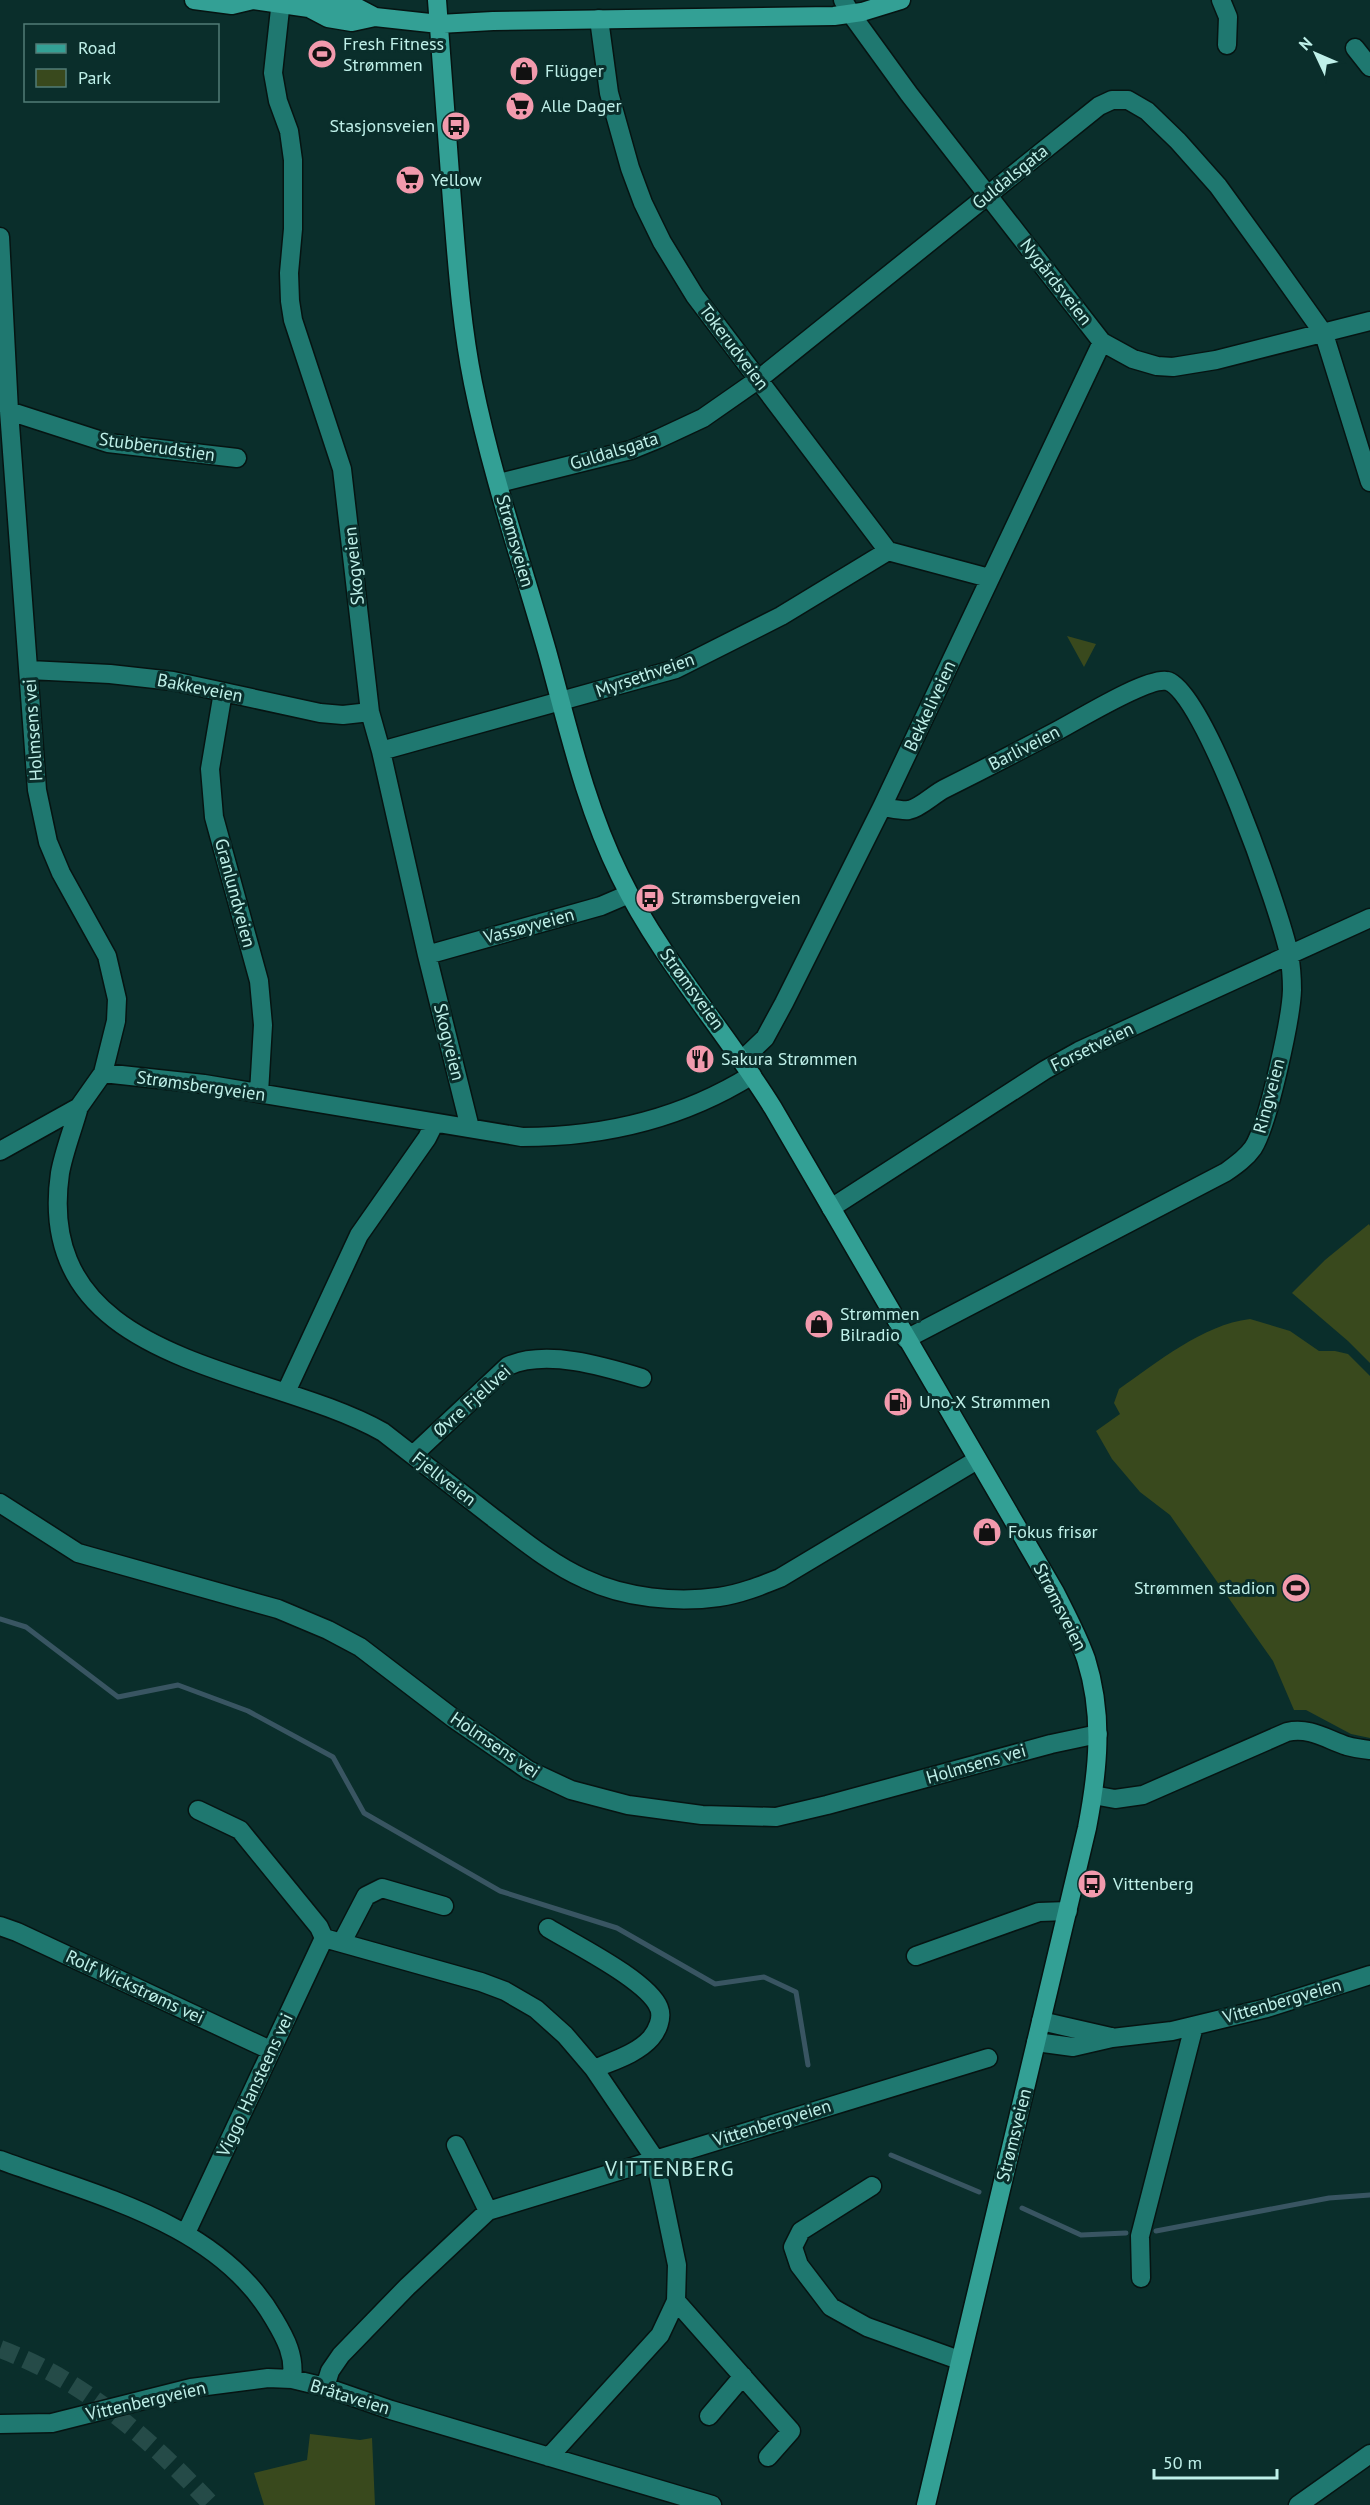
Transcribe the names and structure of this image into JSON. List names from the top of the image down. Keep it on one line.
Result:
{"streets":{"main road":["Strømsveien"],"street":["Guldalsgata","Nygårdsveien","Tokerudveien","Stubberudstien","Skogveien","Myrsethveien","Bakkeveien","Bekkeliveien","Holmsens vei","Barliveien","Granlundveien","Vassøyveien","Forsetveien","Strømsbergveien","Ringveien","Øvre Fjellvei","Fjellveien","Rolf Wickstrøms vei","Vittenbergveien","Viggo Hansteens vei","Bråtaveien"]},"crossings":[["Guldalsgata","Nygårdsveien"],["Guldalsgata","Tokerudveien"],["Guldalsgata","Strømsveien"],["Nygårdsveien","Bekkeliveien"],["Tokerudveien","Myrsethveien"],["Stubberudstien","Holmsens vei"],["Strømsveien","Myrsethveien"],["Strømsveien","Bekkeliveien"],["Strømsveien","Holmsens vei"],["Strømsveien","Vassøyveien"],["Strømsveien","Forsetveien"],["Strømsveien","Strømsbergveien"],["Strømsveien","Ringveien"],["Strømsveien","Fjellveien"],["Strømsveien","Vittenbergveien"],["Skogveien","Myrsethveien"],["Skogveien","Bakkeveien"],["Skogveien","Vassøyveien"],["Skogveien","Strømsbergveien"],["Bakkeveien","Holmsens vei"],["Bakkeveien","Granlundveien"],["Bekkeliveien","Barliveien"],["Holmsens vei","Strømsbergveien"],["Holmsens vei","Fjellveien"],["Barliveien","Ringveien"],["Granlundveien","Strømsbergveien"],["Forsetveien","Ringveien"],["Øvre Fjellvei","Fjellveien"],["Rolf Wickstrøms vei","Viggo Hansteens vei"],["Vittenbergveien","Bråtaveien"],["Viggo Hansteens vei","Bråtaveien"]],"districts":["VITTENBERG"],"places":{"sports":["Fresh Fitness Strømmen","Strømmen stadion"],"shop":["Flügger","Strømmen Bilradio","Fokus frisør"],"supermarket":["Alle Dager","Yellow"],"bus stop":["Stasjonsveien","Strømsbergveien","Vittenberg"],"restaurant":["Sakura Strømmen"],"fuel station":["Uno-X Strømmen"]},"legend":["Road","Park"],"scale_bar":"50 m","north":"top left"}
